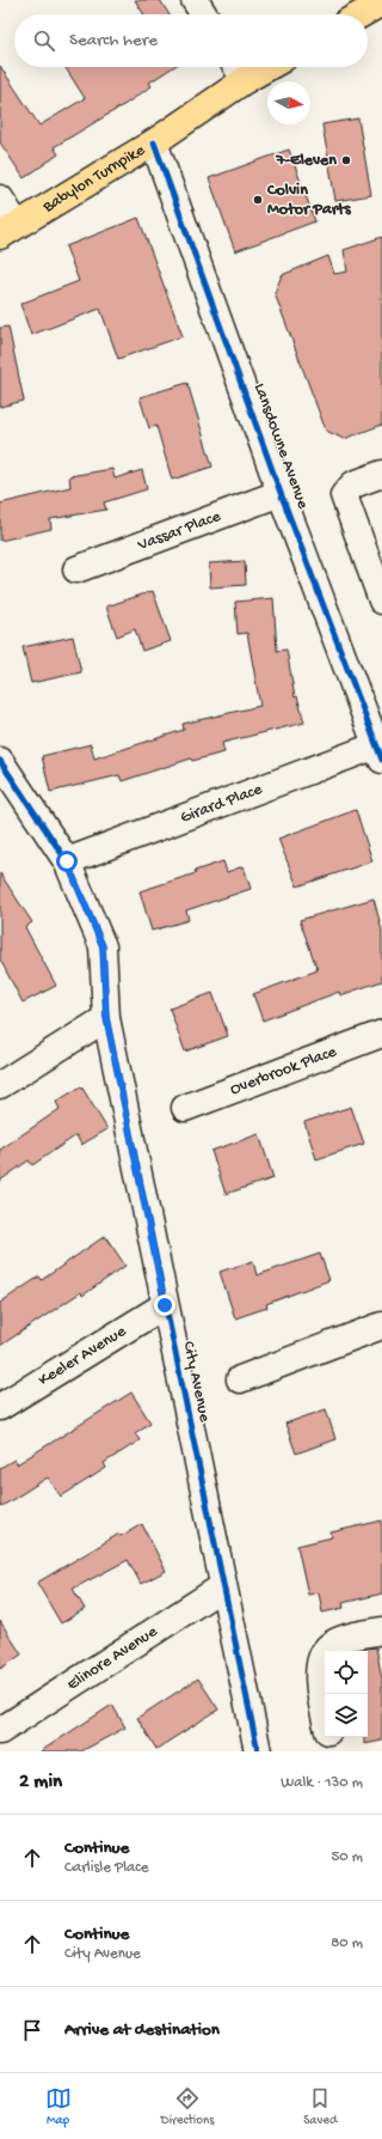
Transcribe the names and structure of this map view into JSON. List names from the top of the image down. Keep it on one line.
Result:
{"streets":{"main road":["Babylon Turnpike"],"street":["Lansdowne Avenue","Vassar Place","Girard Place","Overbrook Place","Keeler Avenue","City Avenue","Elinore Avenue"]},"crossings":[["Babylon Turnpike","Lansdowne Avenue"],["Lansdowne Avenue","Vassar Place"],["Lansdowne Avenue","Girard Place"],["Girard Place","City Avenue"],["Keeler Avenue","City Avenue"],["City Avenue","Elinore Avenue"]],"places":["7-Eleven","Colvin Motor Parts"],"north":"right","page":{"search":"Search here","heading":["2 min","Walk · 130 m"],"list":[["Continue","Carlisle Place","50 m"],["Continue","City Avenue","80 m"],"Arrive at destination"],"nav":["Map","Directions","Saved"]}}
